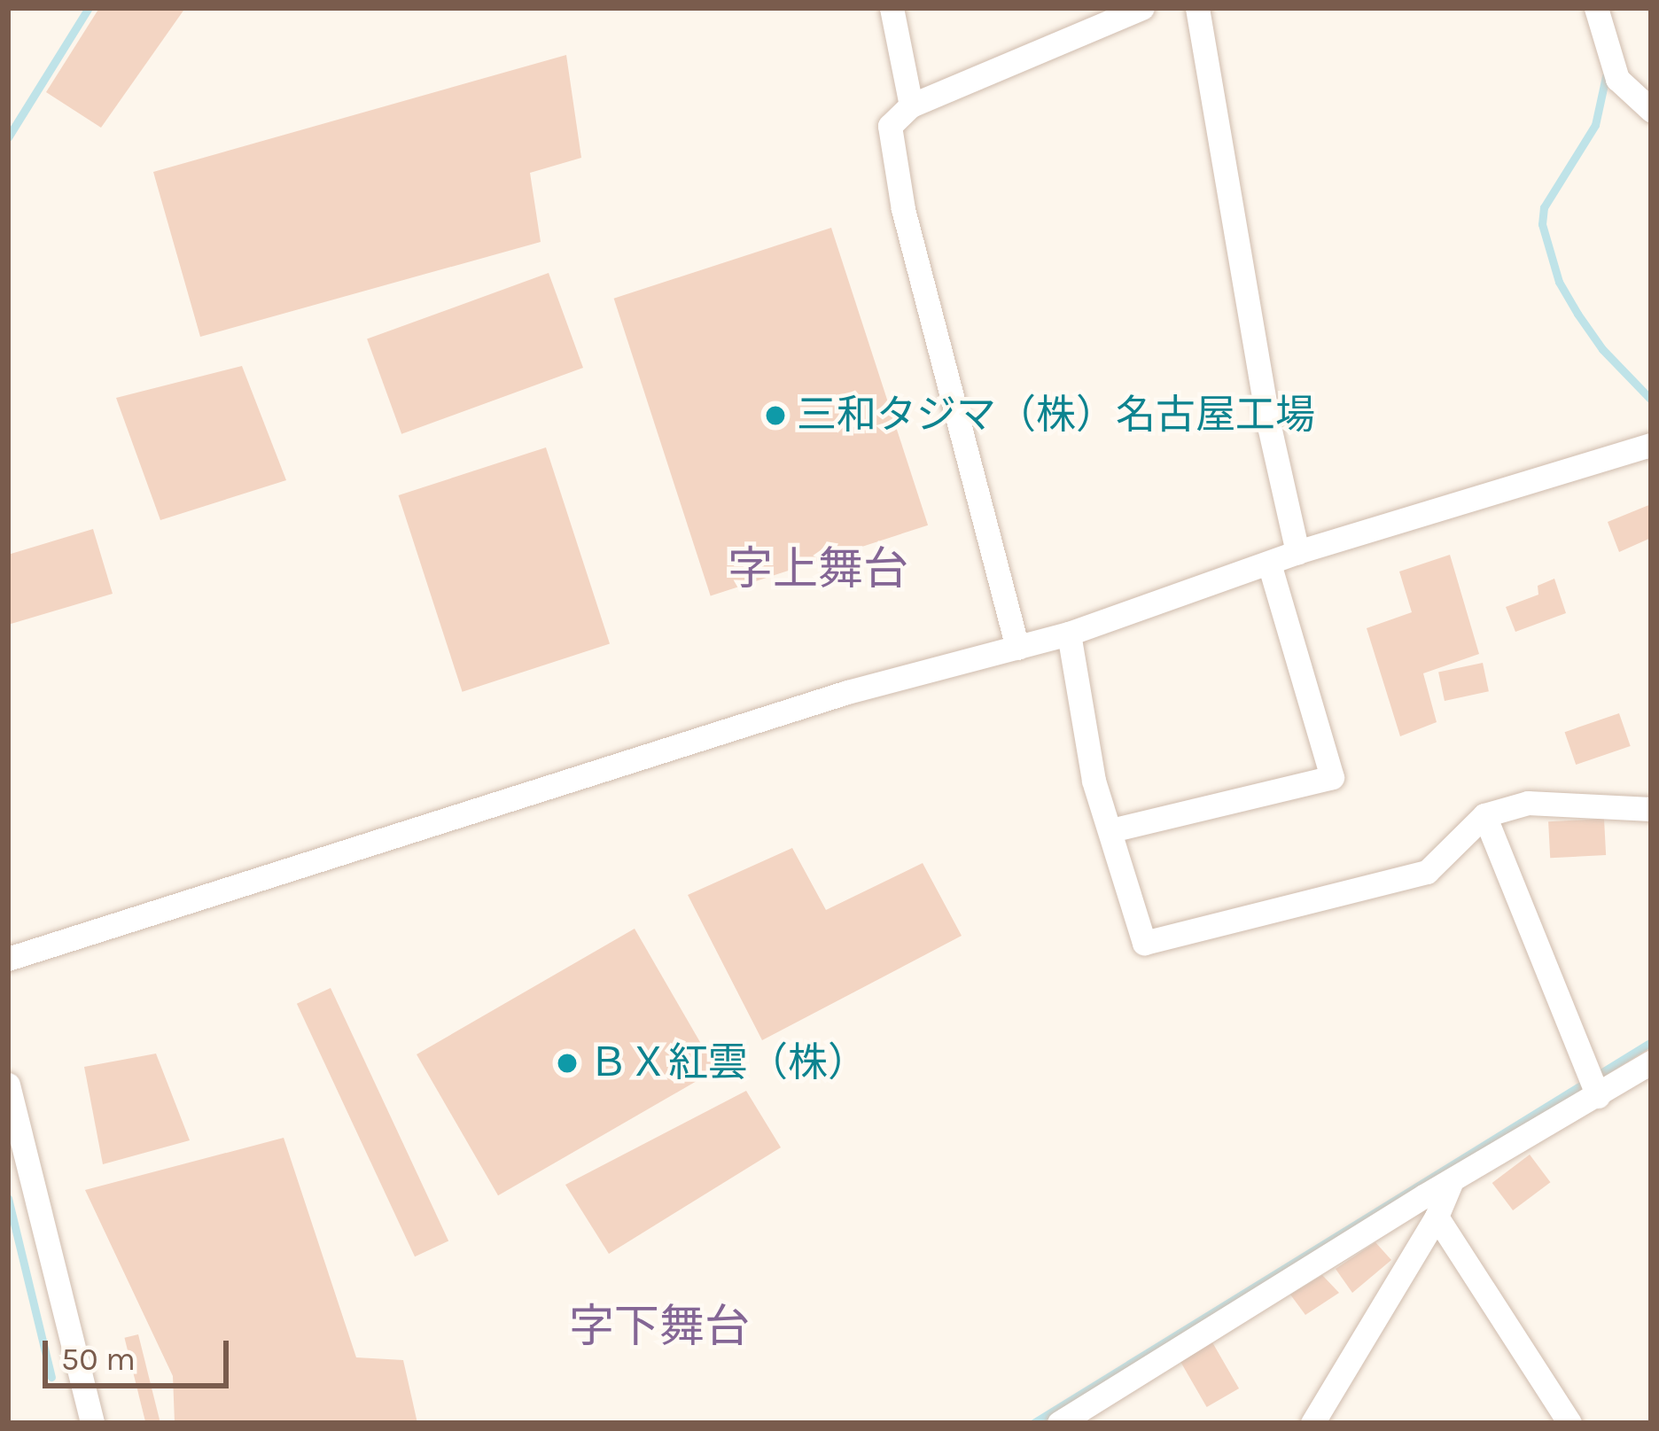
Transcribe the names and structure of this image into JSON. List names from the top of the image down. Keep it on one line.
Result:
{"districts":["字上舞台","字下舞台"],"places":["三和タジマ（株）名古屋工場","ＢＸ紅雲（株）"],"scale_bar":"50 m"}
